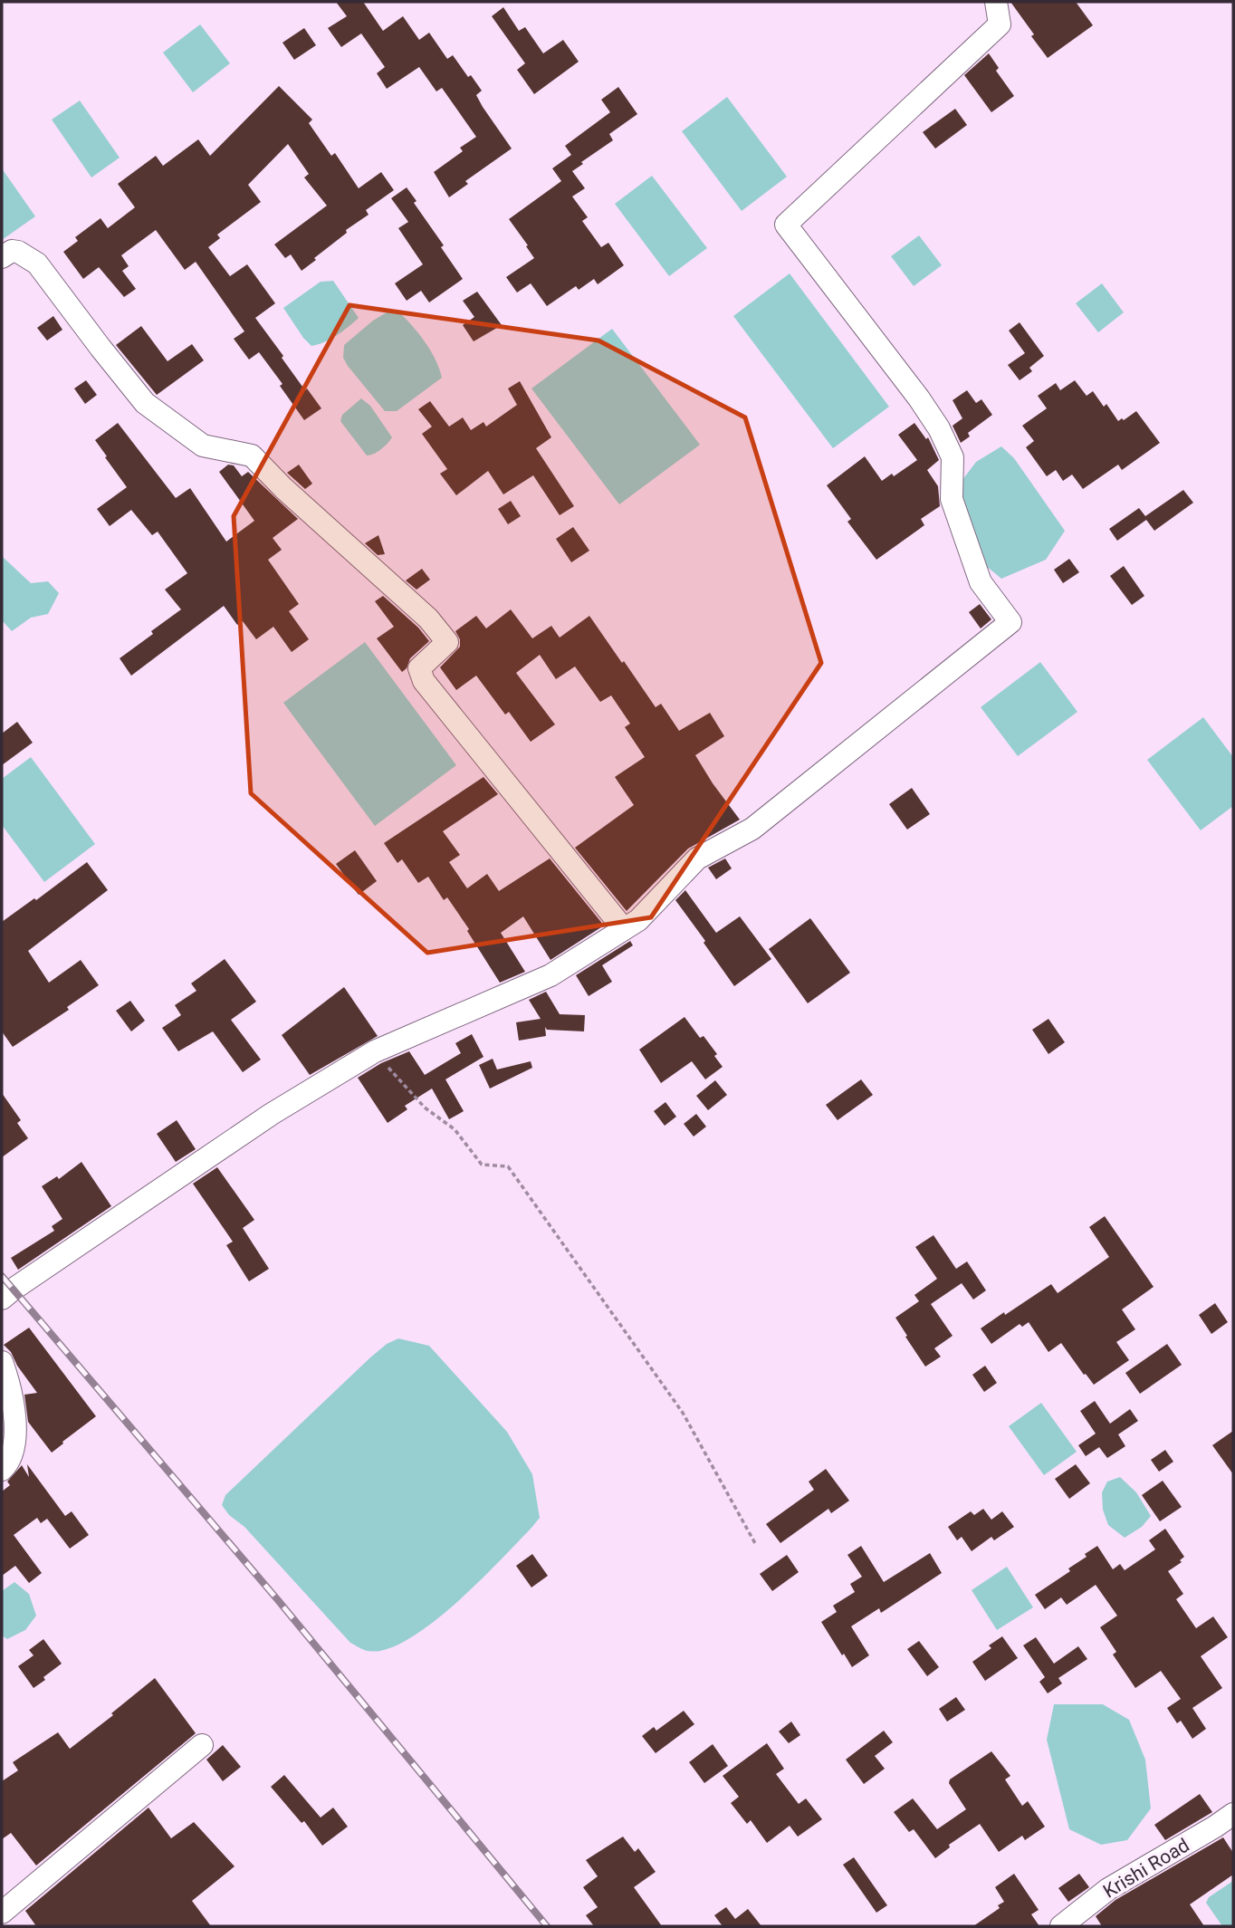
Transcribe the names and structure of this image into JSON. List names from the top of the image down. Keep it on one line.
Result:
{"streets":{"street":["Krishi Road"]}}
